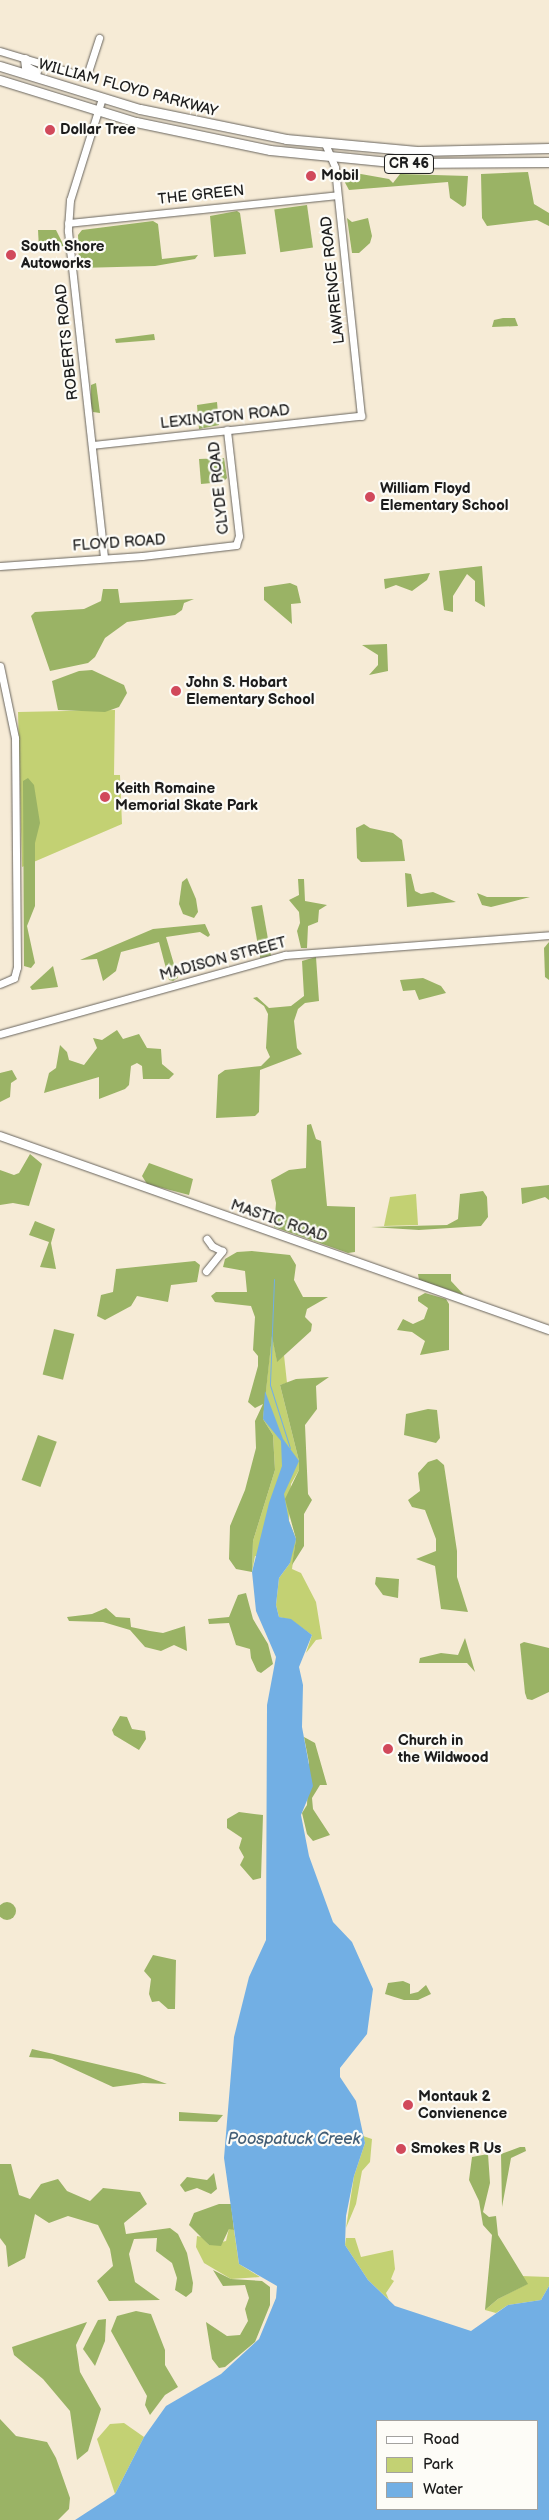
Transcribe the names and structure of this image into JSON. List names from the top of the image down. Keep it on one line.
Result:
{"streets":{"highway":["WILLIAM FLOYD PARKWAY","CR 46"],"main road":["MASTIC ROAD"],"street":["THE GREEN","LAWRENCE ROAD","ROBERTS ROAD","LEXINGTON ROAD","CLYDE ROAD","FLOYD ROAD","MADISON STREET"]},"crossings":[["WILLIAM FLOYD PARKWAY","LAWRENCE ROAD"],["WILLIAM FLOYD PARKWAY","ROBERTS ROAD"],["THE GREEN","LAWRENCE ROAD"],["THE GREEN","ROBERTS ROAD"],["LAWRENCE ROAD","LEXINGTON ROAD"],["ROBERTS ROAD","LEXINGTON ROAD"],["ROBERTS ROAD","FLOYD ROAD"],["LEXINGTON ROAD","CLYDE ROAD"],["CLYDE ROAD","FLOYD ROAD"]],"water":["Poospatuck Creek"],"places":["Dollar Tree","Mobil","South Shore Autoworks","William Floyd Elementary School","John S. Hobart Elementary School","Keith Romaine Memorial Skate Park","Church in the Wildwood","Montauk 2 Convienence","Smokes R Us"],"legend":["Road","Park","Water"]}
